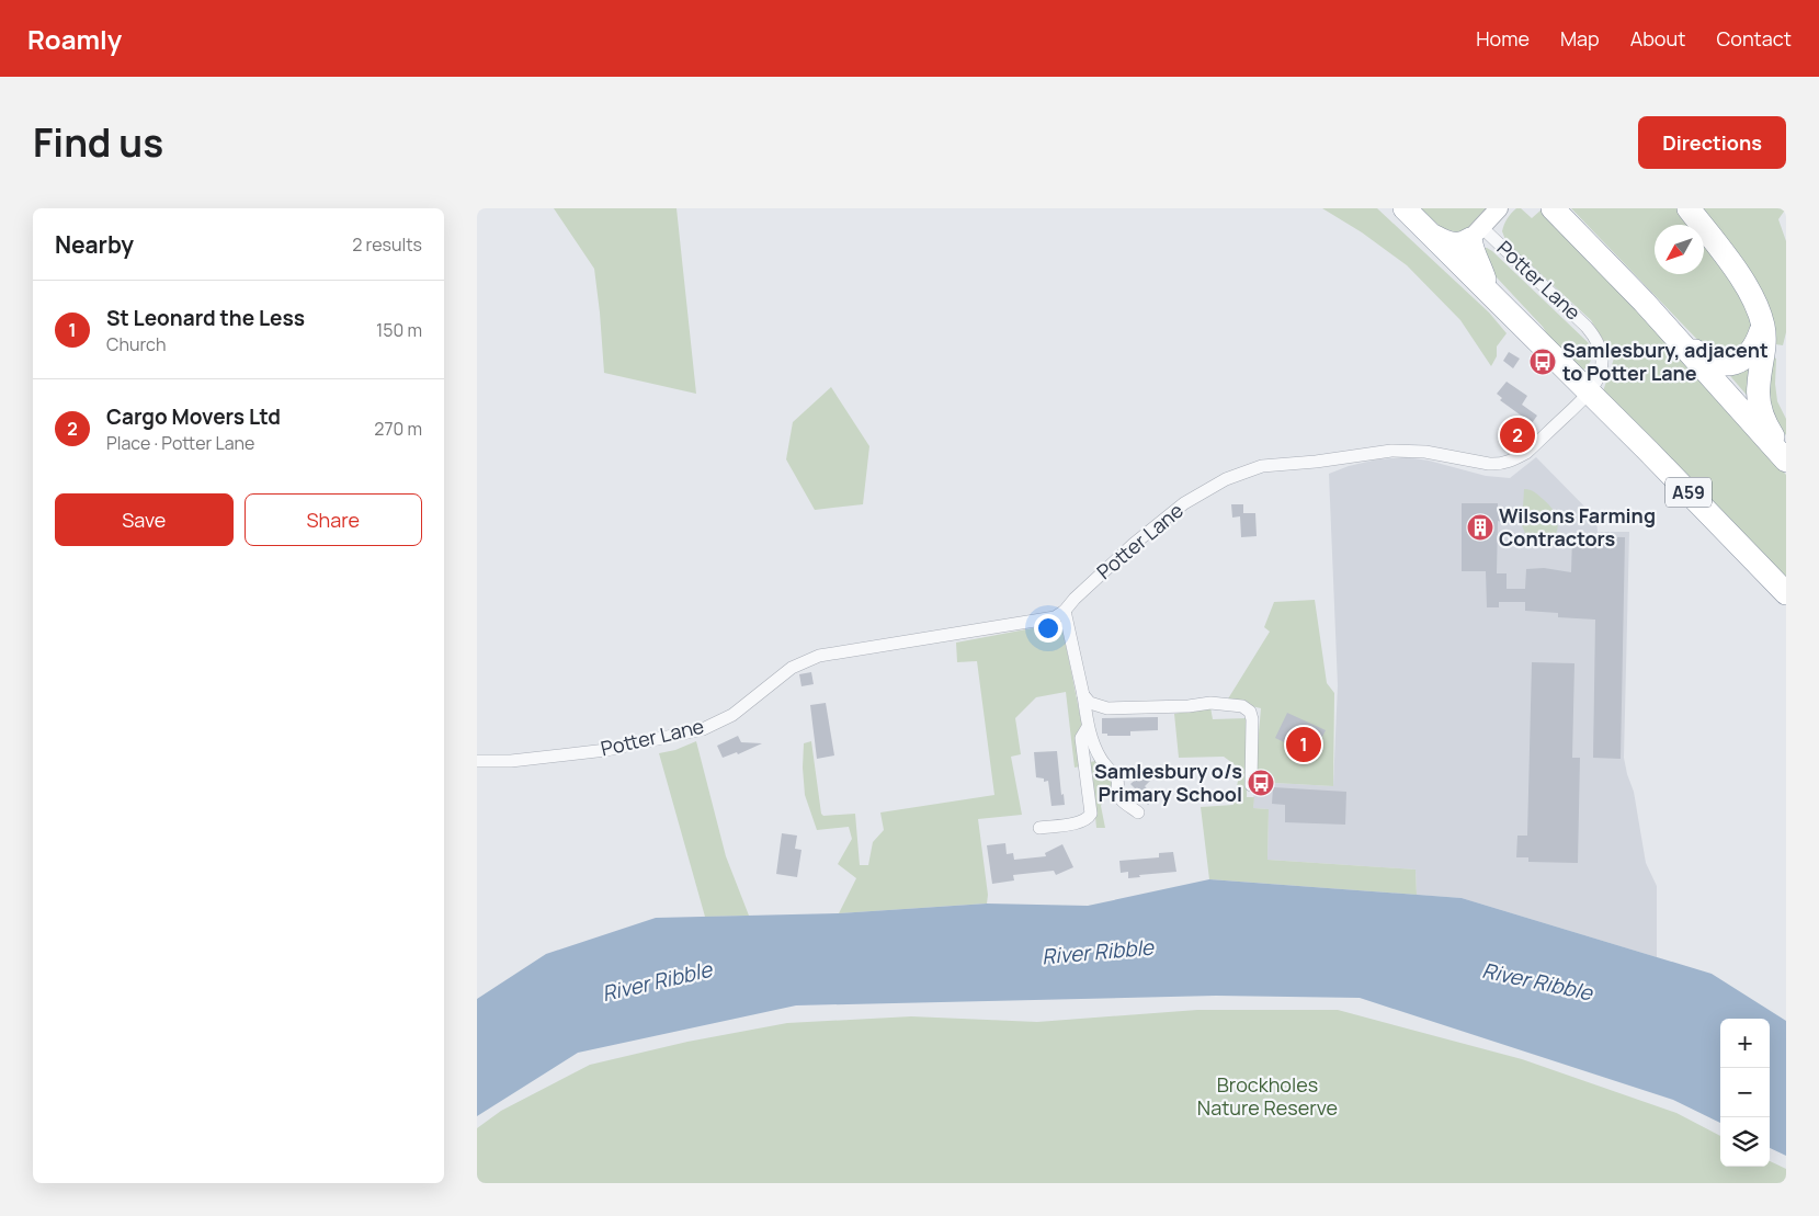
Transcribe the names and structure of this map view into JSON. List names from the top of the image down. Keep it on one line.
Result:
{"streets":{"highway":["A59"],"street":["Potter Lane"]},"crossings":[["Potter Lane","A59"]],"water":["River Ribble"],"parks":["Brockholes Nature Reserve"],"places":{"bus stop":["Samlesbury, adjacent to Potter Lane","Samlesbury o/s Primary School"],"building":["Wilsons Farming Contractors"]},"north":"bottom left","page":{"header":"Roamly","nav":["Home","Map","About","Contact"],"title":"Find us","buttons":["Directions",["Save","Share"]],"heading":["Nearby","2 results"],"list":[{"mark":"1","name":"St Leonard the Less","note":"Church","value":"150 m"},{"mark":"2","name":"Cargo Movers Ltd","note":"Place · Potter Lane","value":"270 m"}],"pins":["2","1"],"map_buttons":["+","−"]}}
